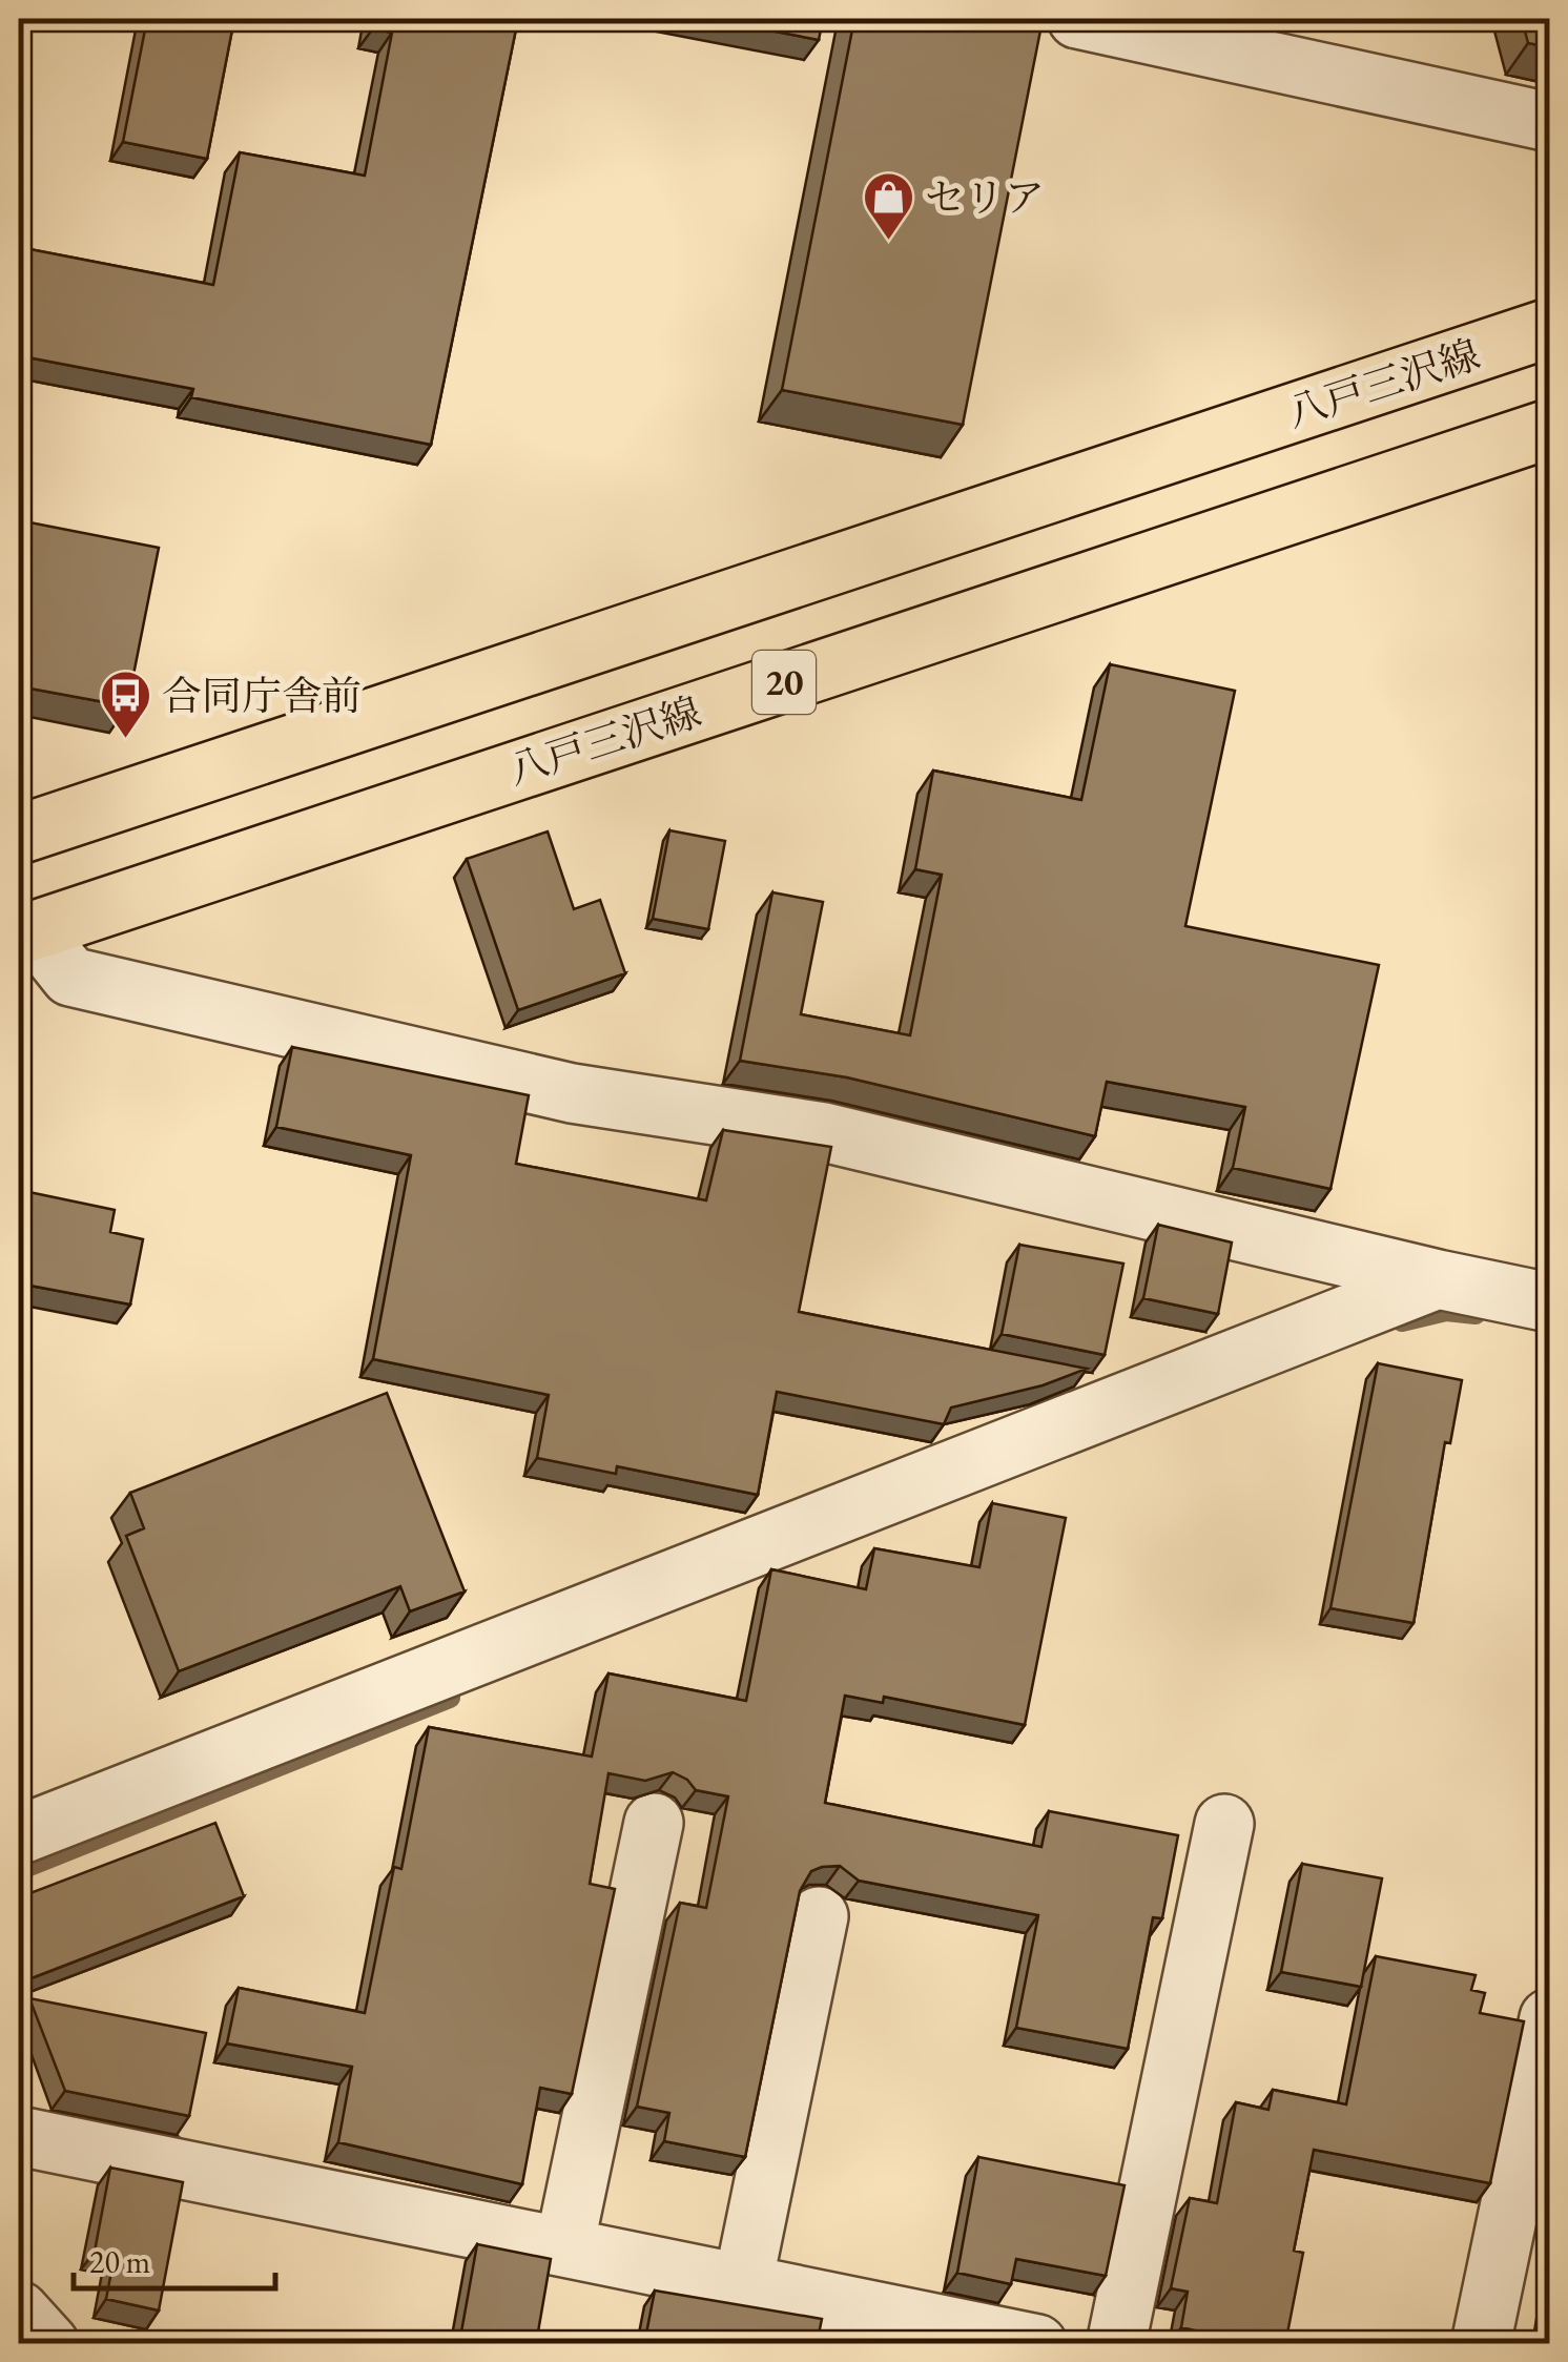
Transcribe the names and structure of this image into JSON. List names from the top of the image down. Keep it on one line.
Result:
{"streets":{"main road":["八戸三沢線","20"]},"places":{"shop":["セリア"],"bus stop":["合同庁舎前"]},"scale_bar":"20 m"}
